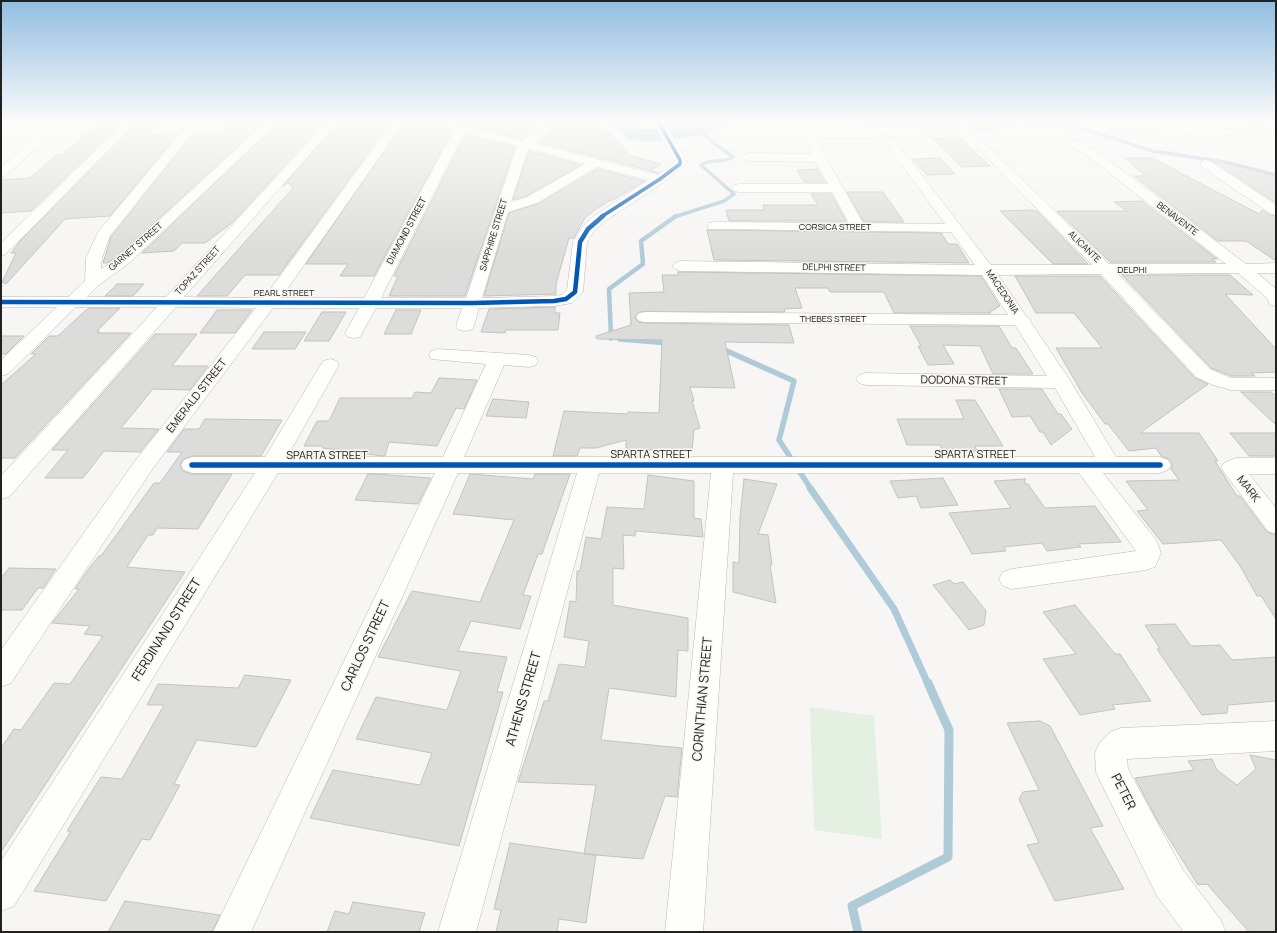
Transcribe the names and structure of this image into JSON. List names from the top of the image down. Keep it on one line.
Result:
{"streets":{"street":["BENAVENTE","CORSICA STREET","DIAMOND STREET","SAPPHIRE STREET","GARNET STREET","ALICANTE","DELPHI STREET","DELPHI","TOPAZ STREET","MACEDONIA","PEARL STREET","THEBES STREET","DODONA STREET","EMERALD STREET","SPARTA STREET","MARK","FERDINAND STREET","CARLOS STREET","ATHENS STREET","CORINTHIAN STREET","PETER"]},"crossings":[["BENAVENTE","DELPHI"],["CORSICA STREET","MACEDONIA"],["DIAMOND STREET","PEARL STREET"],["SAPPHIRE STREET","PEARL STREET"],["GARNET STREET","PEARL STREET"],["ALICANTE","DELPHI"],["DELPHI STREET","DELPHI"],["DELPHI STREET","MACEDONIA"],["DELPHI","MACEDONIA"],["TOPAZ STREET","PEARL STREET"],["MACEDONIA","THEBES STREET"],["MACEDONIA","DODONA STREET"],["MACEDONIA","SPARTA STREET"],["PEARL STREET","EMERALD STREET"],["SPARTA STREET","FERDINAND STREET"],["SPARTA STREET","CARLOS STREET"],["SPARTA STREET","ATHENS STREET"],["SPARTA STREET","CORINTHIAN STREET"]]}
